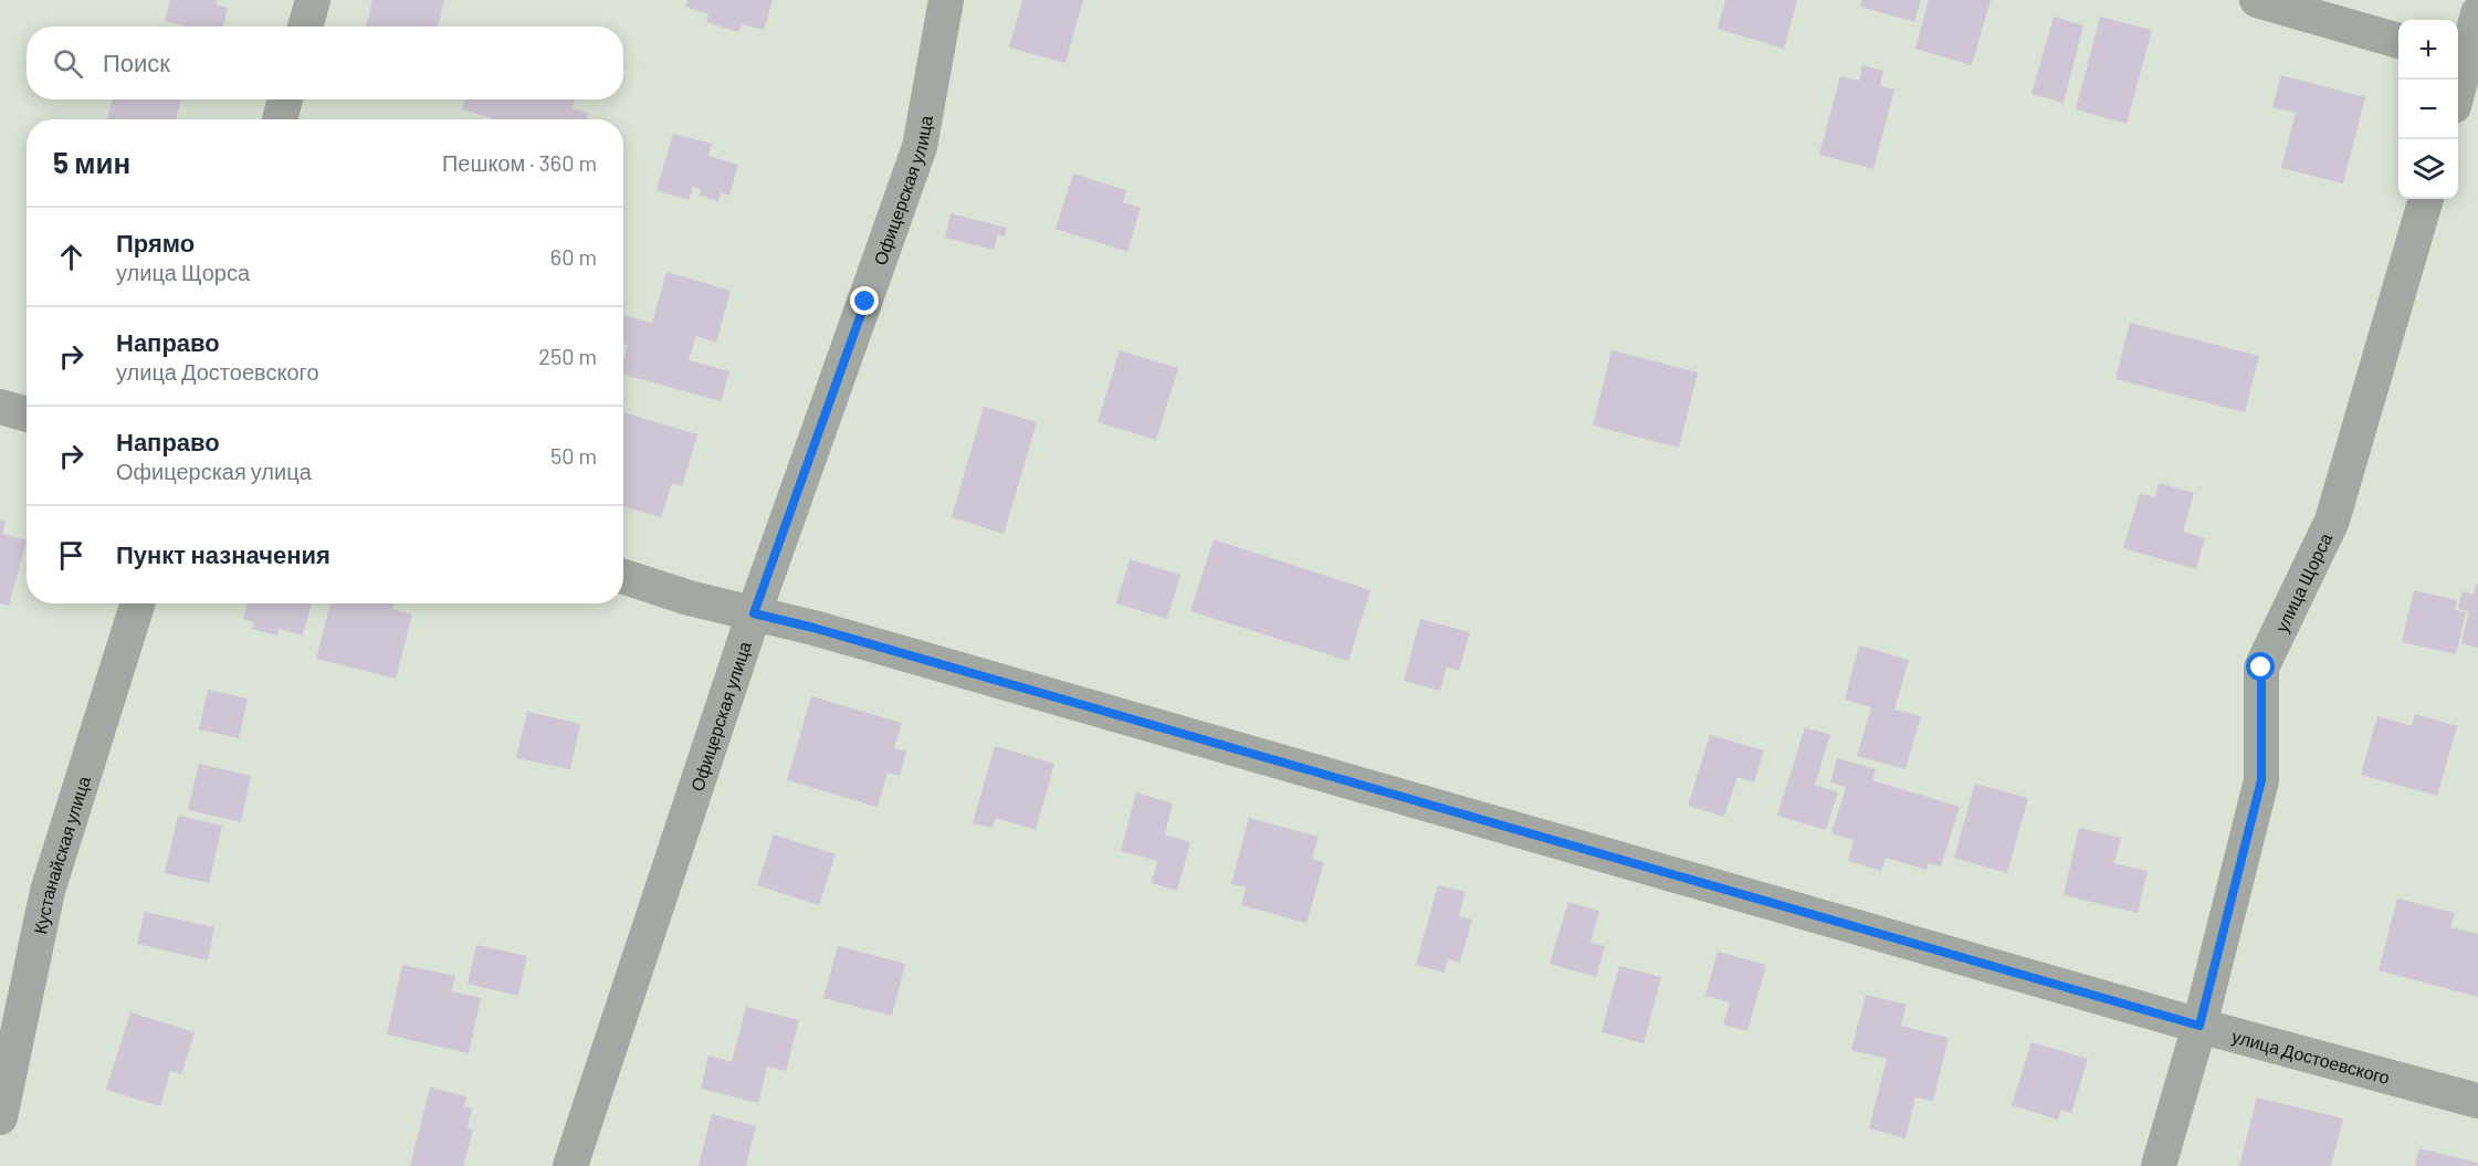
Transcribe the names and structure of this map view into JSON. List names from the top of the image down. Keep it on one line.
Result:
{"streets":{"street":["Офицерская улица","улица Щорса","Кустанайская улица","улица Достоевского"]},"crossings":[["Офицерская улица","улица Достоевского"],["улица Щорса","улица Достоевского"]],"page":{"map_buttons":["+","−"],"search":"Поиск","heading":["5 мин","Пешком · 360 m"],"list":[["Прямо","улица Щорса","60 m"],["Направо","улица Достоевского","250 m"],["Направо","Офицерская улица","50 m"],"Пункт назначения"]}}
